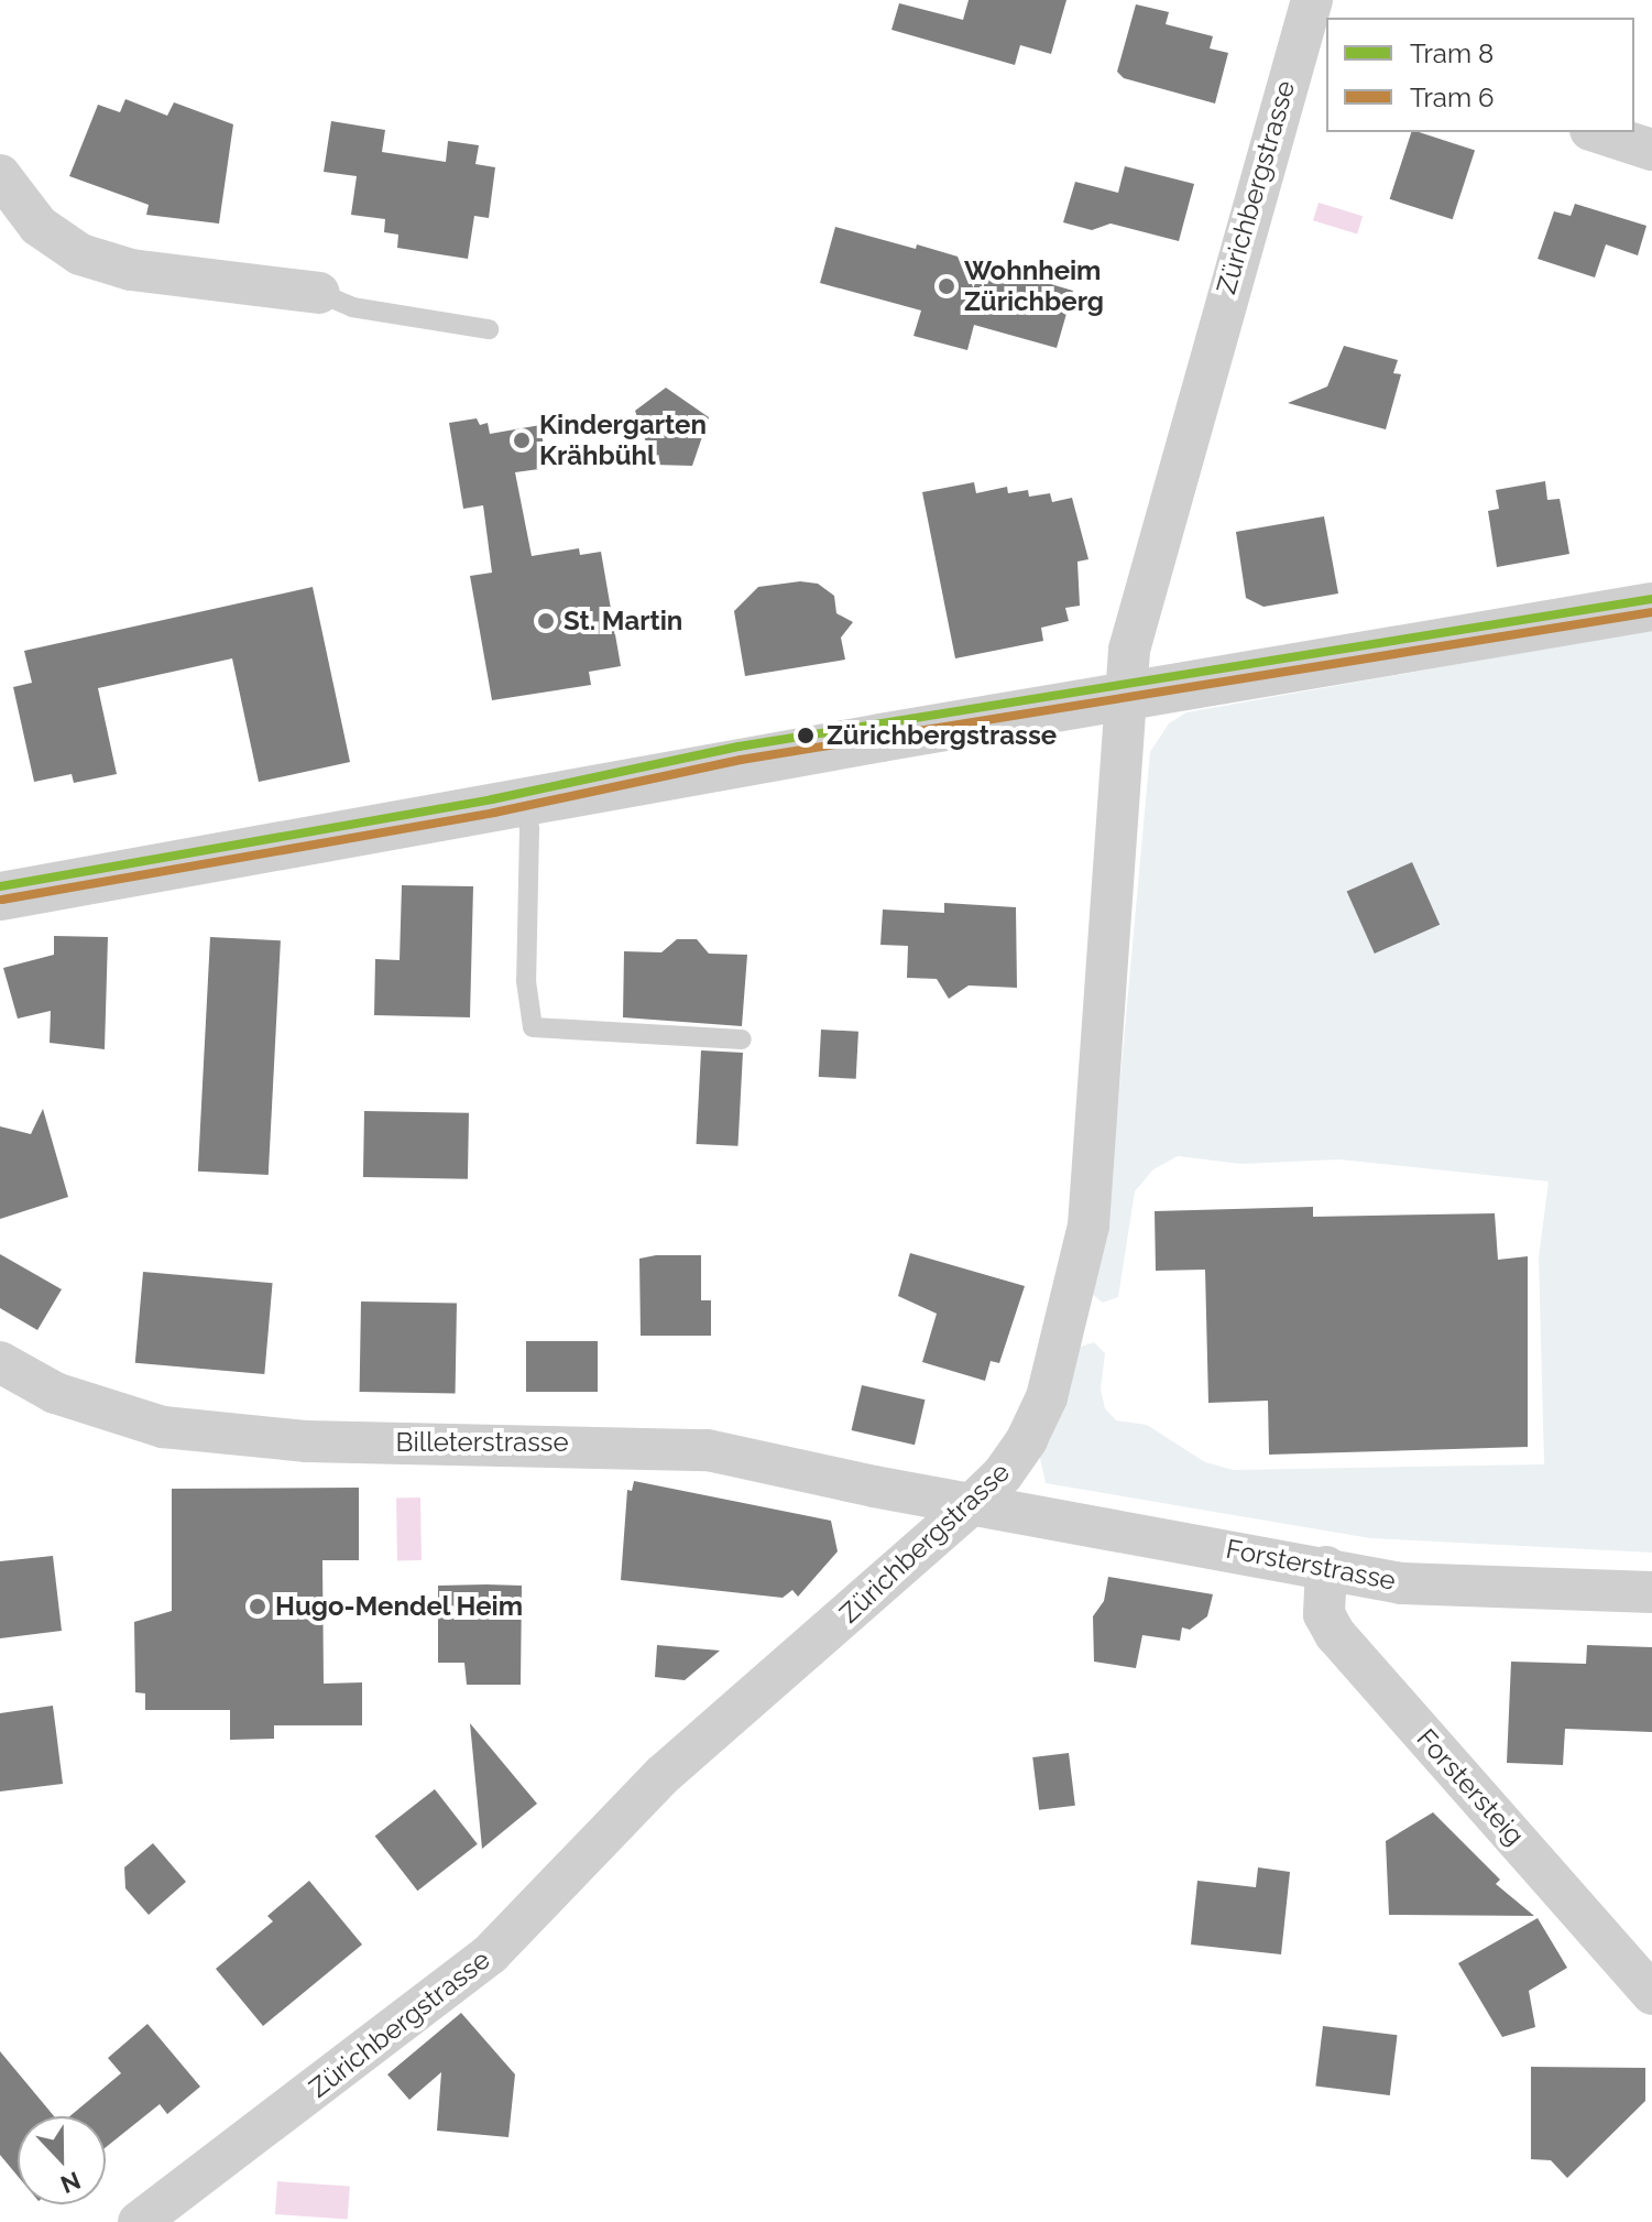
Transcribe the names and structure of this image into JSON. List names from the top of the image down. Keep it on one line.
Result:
{"streets":{"street":["Zürichbergstrasse","Billeterstrasse","Forsterstrasse","Forstersteig"]},"crossings":[["Zürichbergstrasse","Billeterstrasse"],["Zürichbergstrasse","Forsterstrasse"],["Billeterstrasse","Forsterstrasse"],["Forsterstrasse","Forstersteig"]],"places":["Wohnheim Zürichberg","Kindergarten Krähbühl","St. Martin","Zürichbergstrasse","Hugo-Mendel Heim"],"lines":["tram line 8","tram line 6"],"legend":["Tram 8","Tram 6"],"north":"bottom"}
